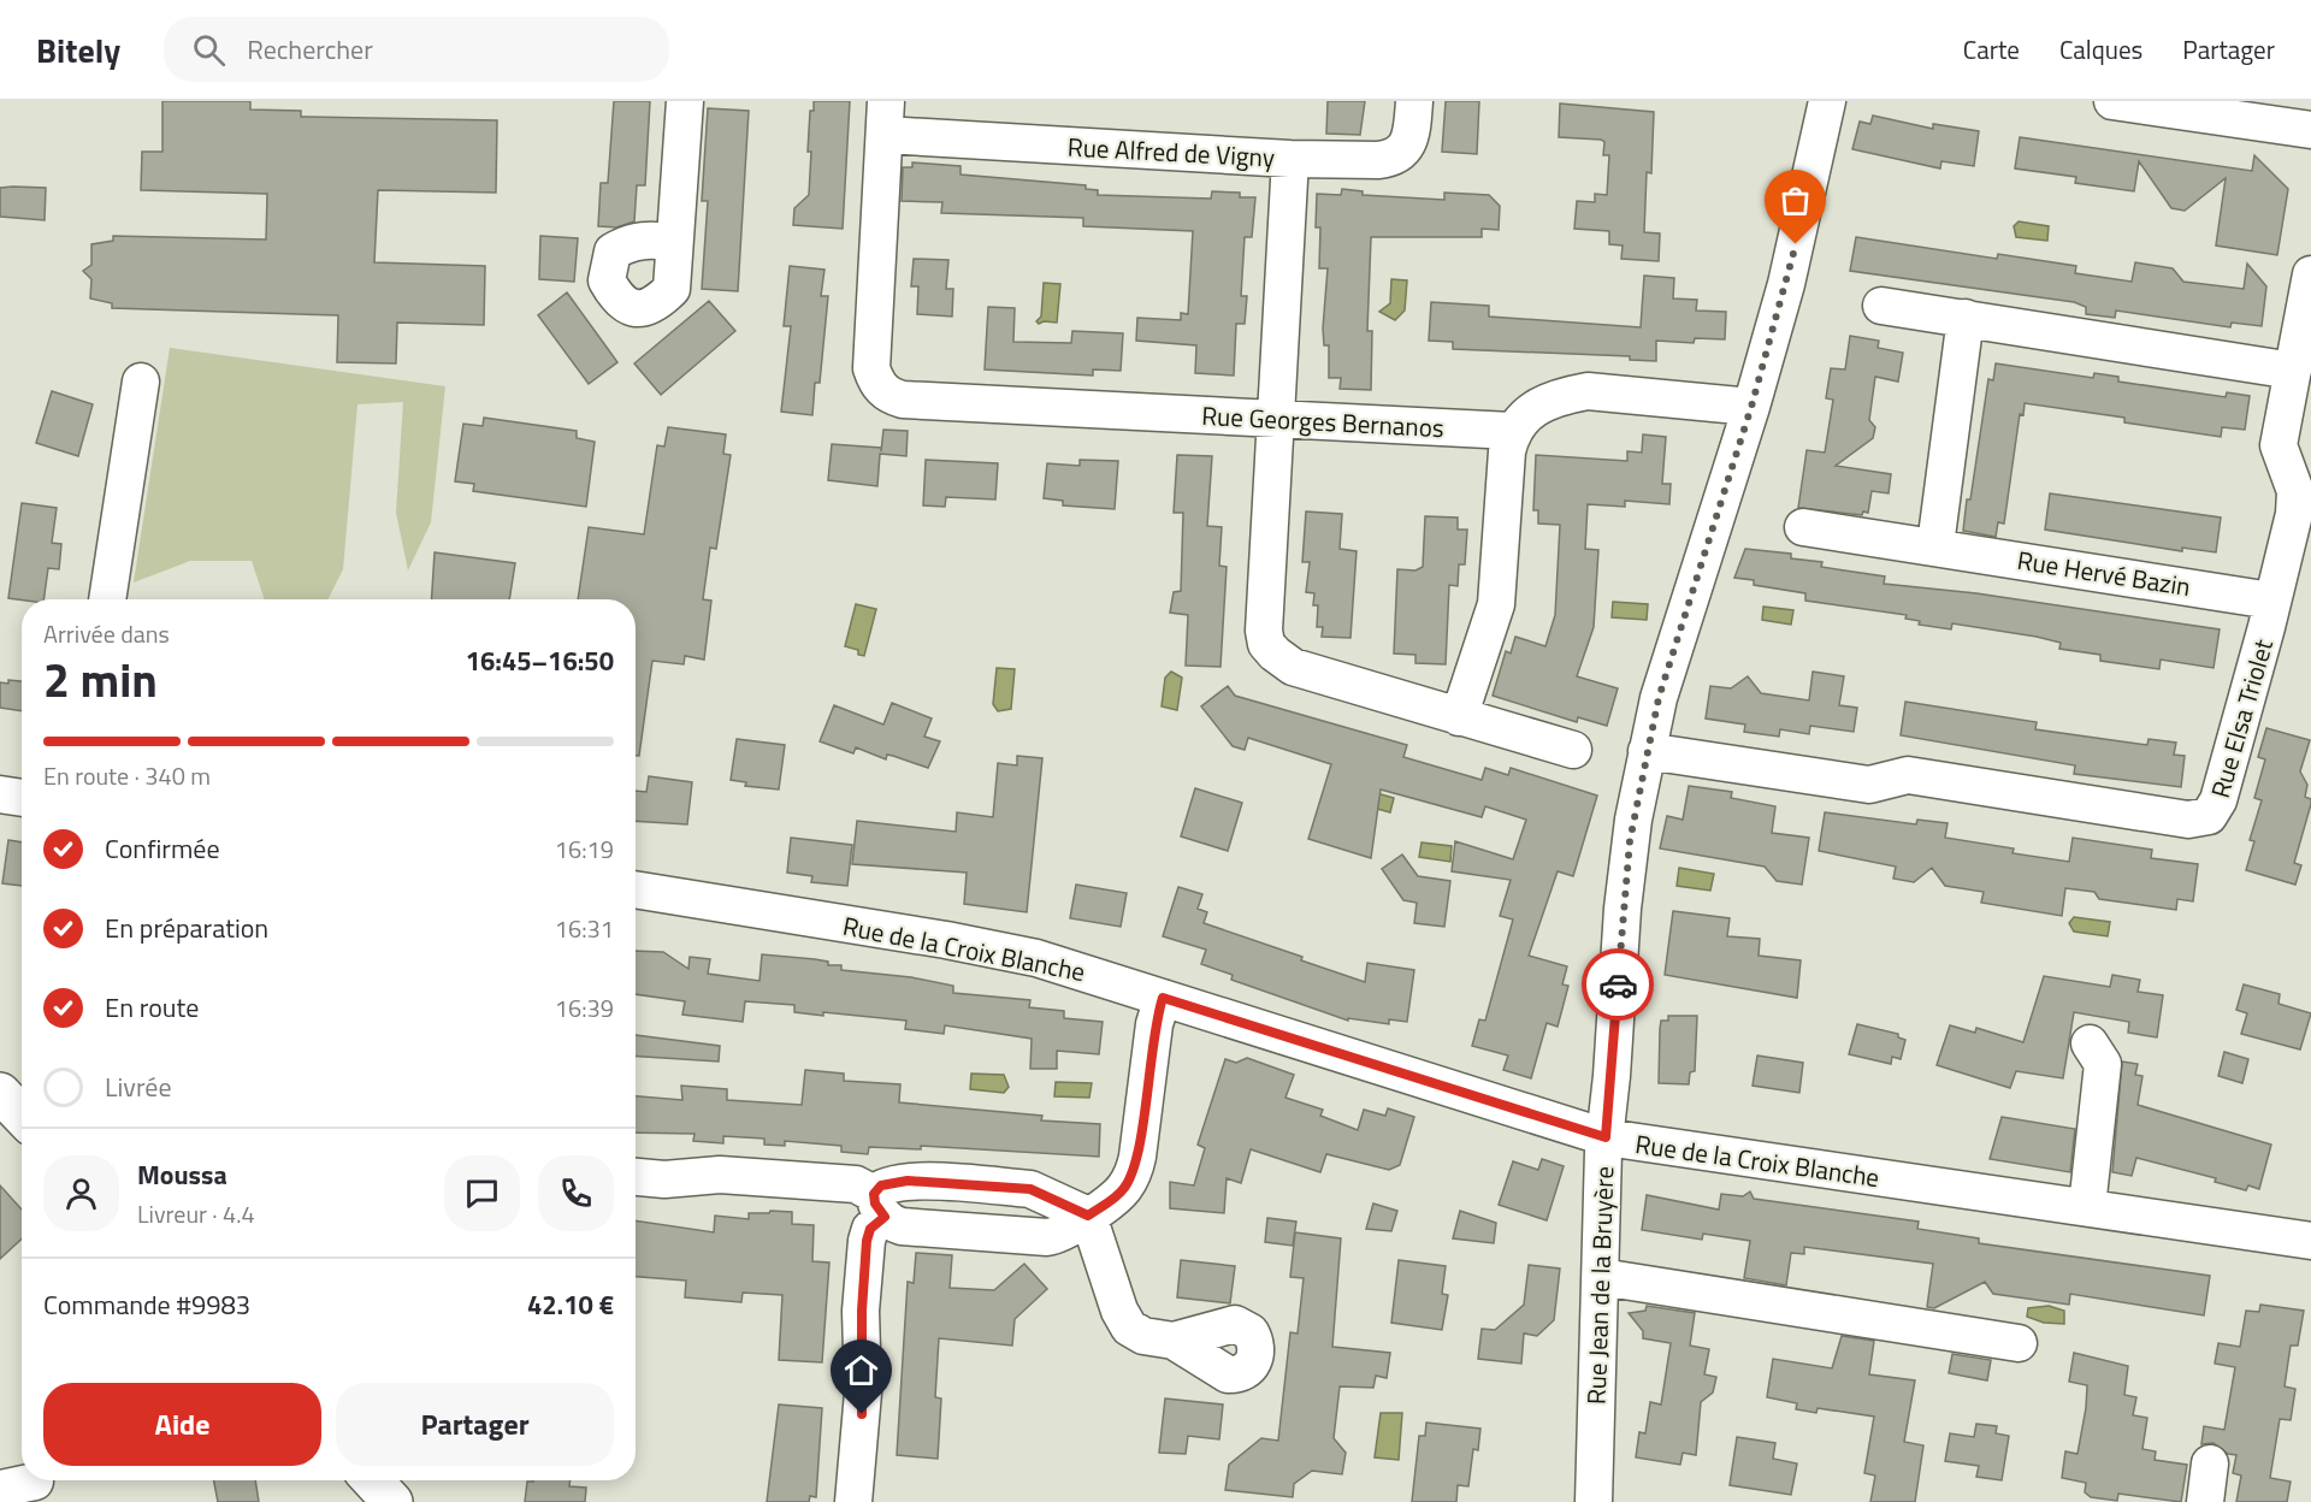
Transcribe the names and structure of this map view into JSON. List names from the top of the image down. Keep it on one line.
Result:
{"streets":{"street":["Rue Alfred de Vigny","Rue Georges Bernanos","Rue Hervé Bazin","Rue Elsa Triolet","Rue de la Croix Blanche","Rue Jean de la Bruyère"]},"crossings":[["Rue Alfred de Vigny","Rue Georges Bernanos"],["Rue Hervé Bazin","Rue Elsa Triolet"],["Rue Elsa Triolet","Rue Jean de la Bruyère"],["Rue de la Croix Blanche","Rue Jean de la Bruyère"]],"page":{"header":"Bitely","search":"Rechercher","nav":["Carte","Calques","Partager"],"heading":["2 min","Arrivée dans","16:45–16:50"],"panel":["Moussa","Livreur · 4.4","Commande #9983","42.10 €"],"bar":"En route · 340 m","list":[["Confirmée","16:19"],["En préparation","16:31"],["En route","16:39"],"Livrée"],"buttons":["Aide","Partager"]}}
